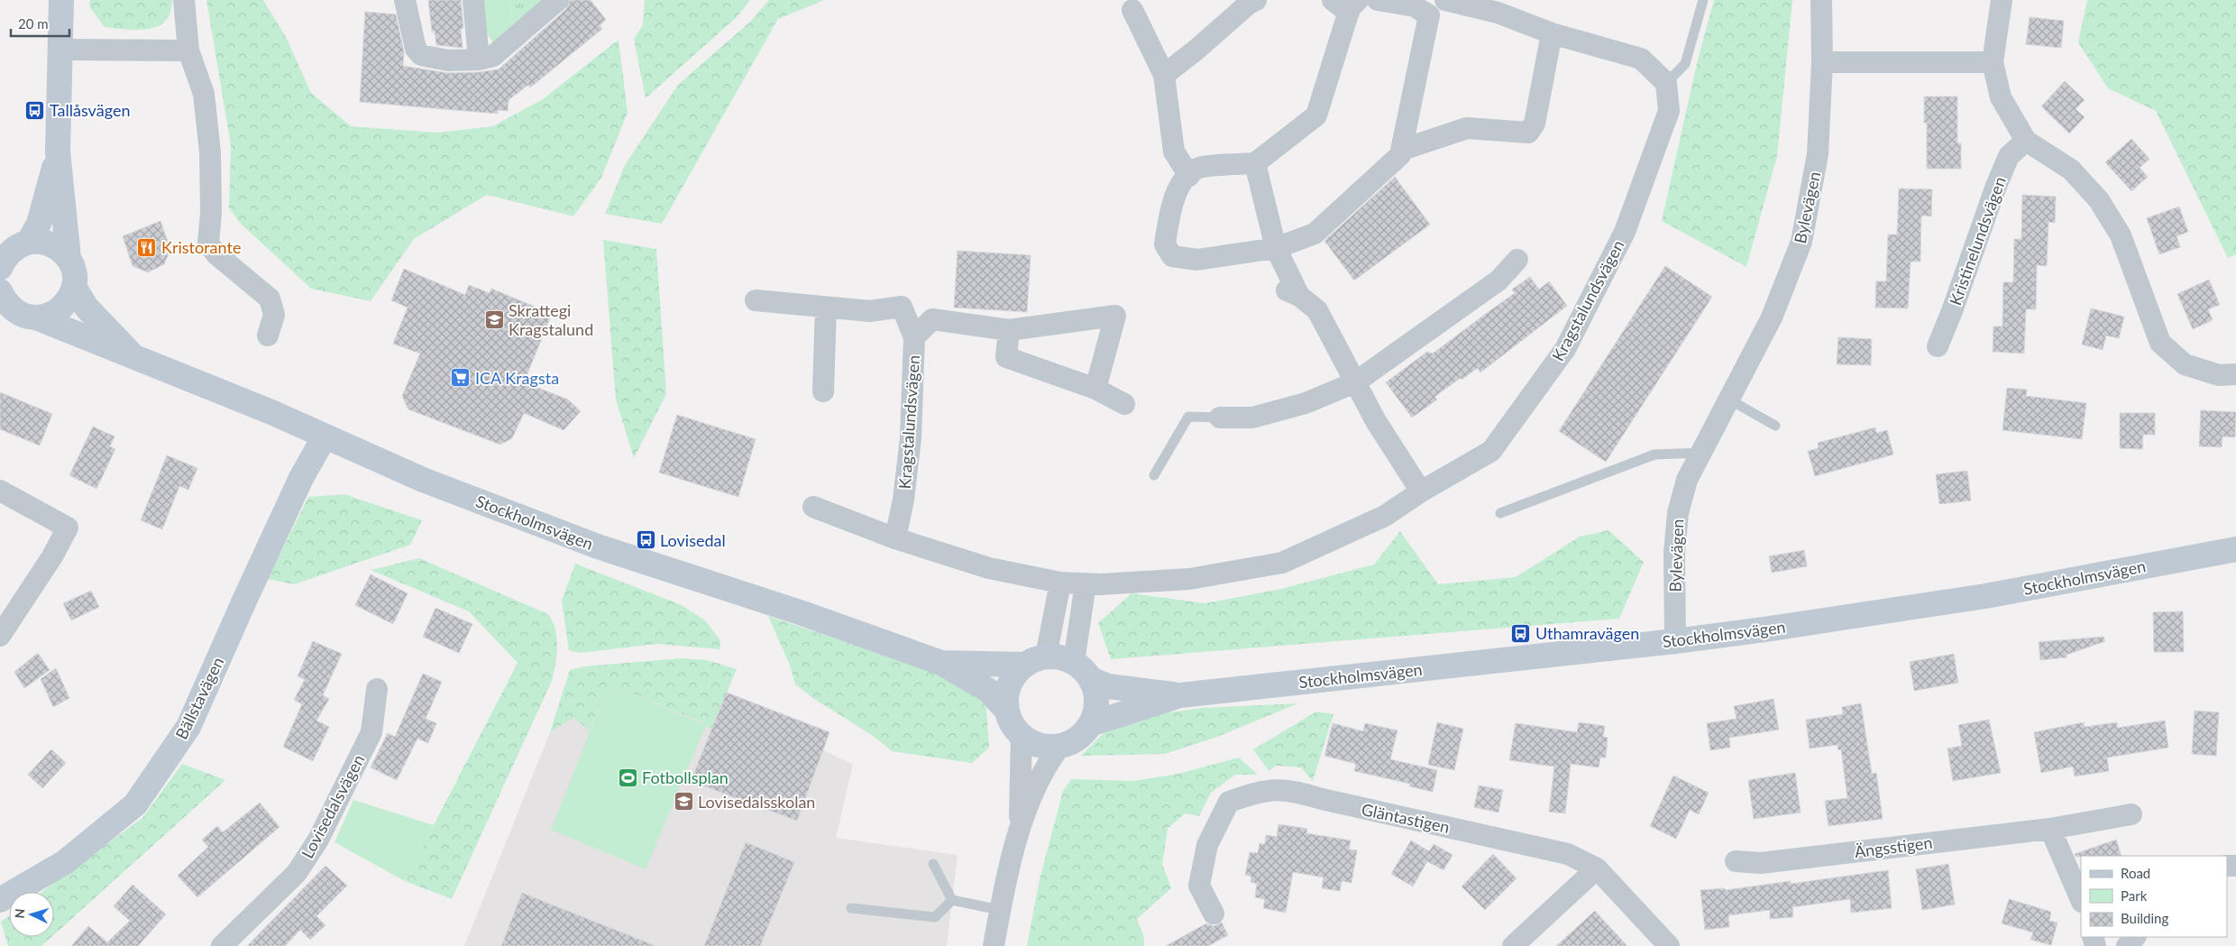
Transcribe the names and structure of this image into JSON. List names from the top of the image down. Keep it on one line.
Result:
{"streets":{"main road":["Stockholmsvägen","Bällstavägen"],"street":["Bylevägen","Kristinelundsvägen","Kragstalundsvägen","Lovisedalsvägen","Gläntastigen","Ängsstigen"]},"crossings":[["Bylevägen","Stockholmsvägen"],["Stockholmsvägen","Bällstavägen"]],"places":{"bus stop":["Tallåsvägen","Lovisedal","Uthamravägen"],"restaurant":["Kristorante"],"school or university":["Skrattegi Kragstalund","Lovisedalsskolan"],"supermarket":["ICA Kragsta"],"sports":["Fotbollsplan"]},"legend":["Road","Park","Building"],"scale_bar":"20 m","north":"left"}
